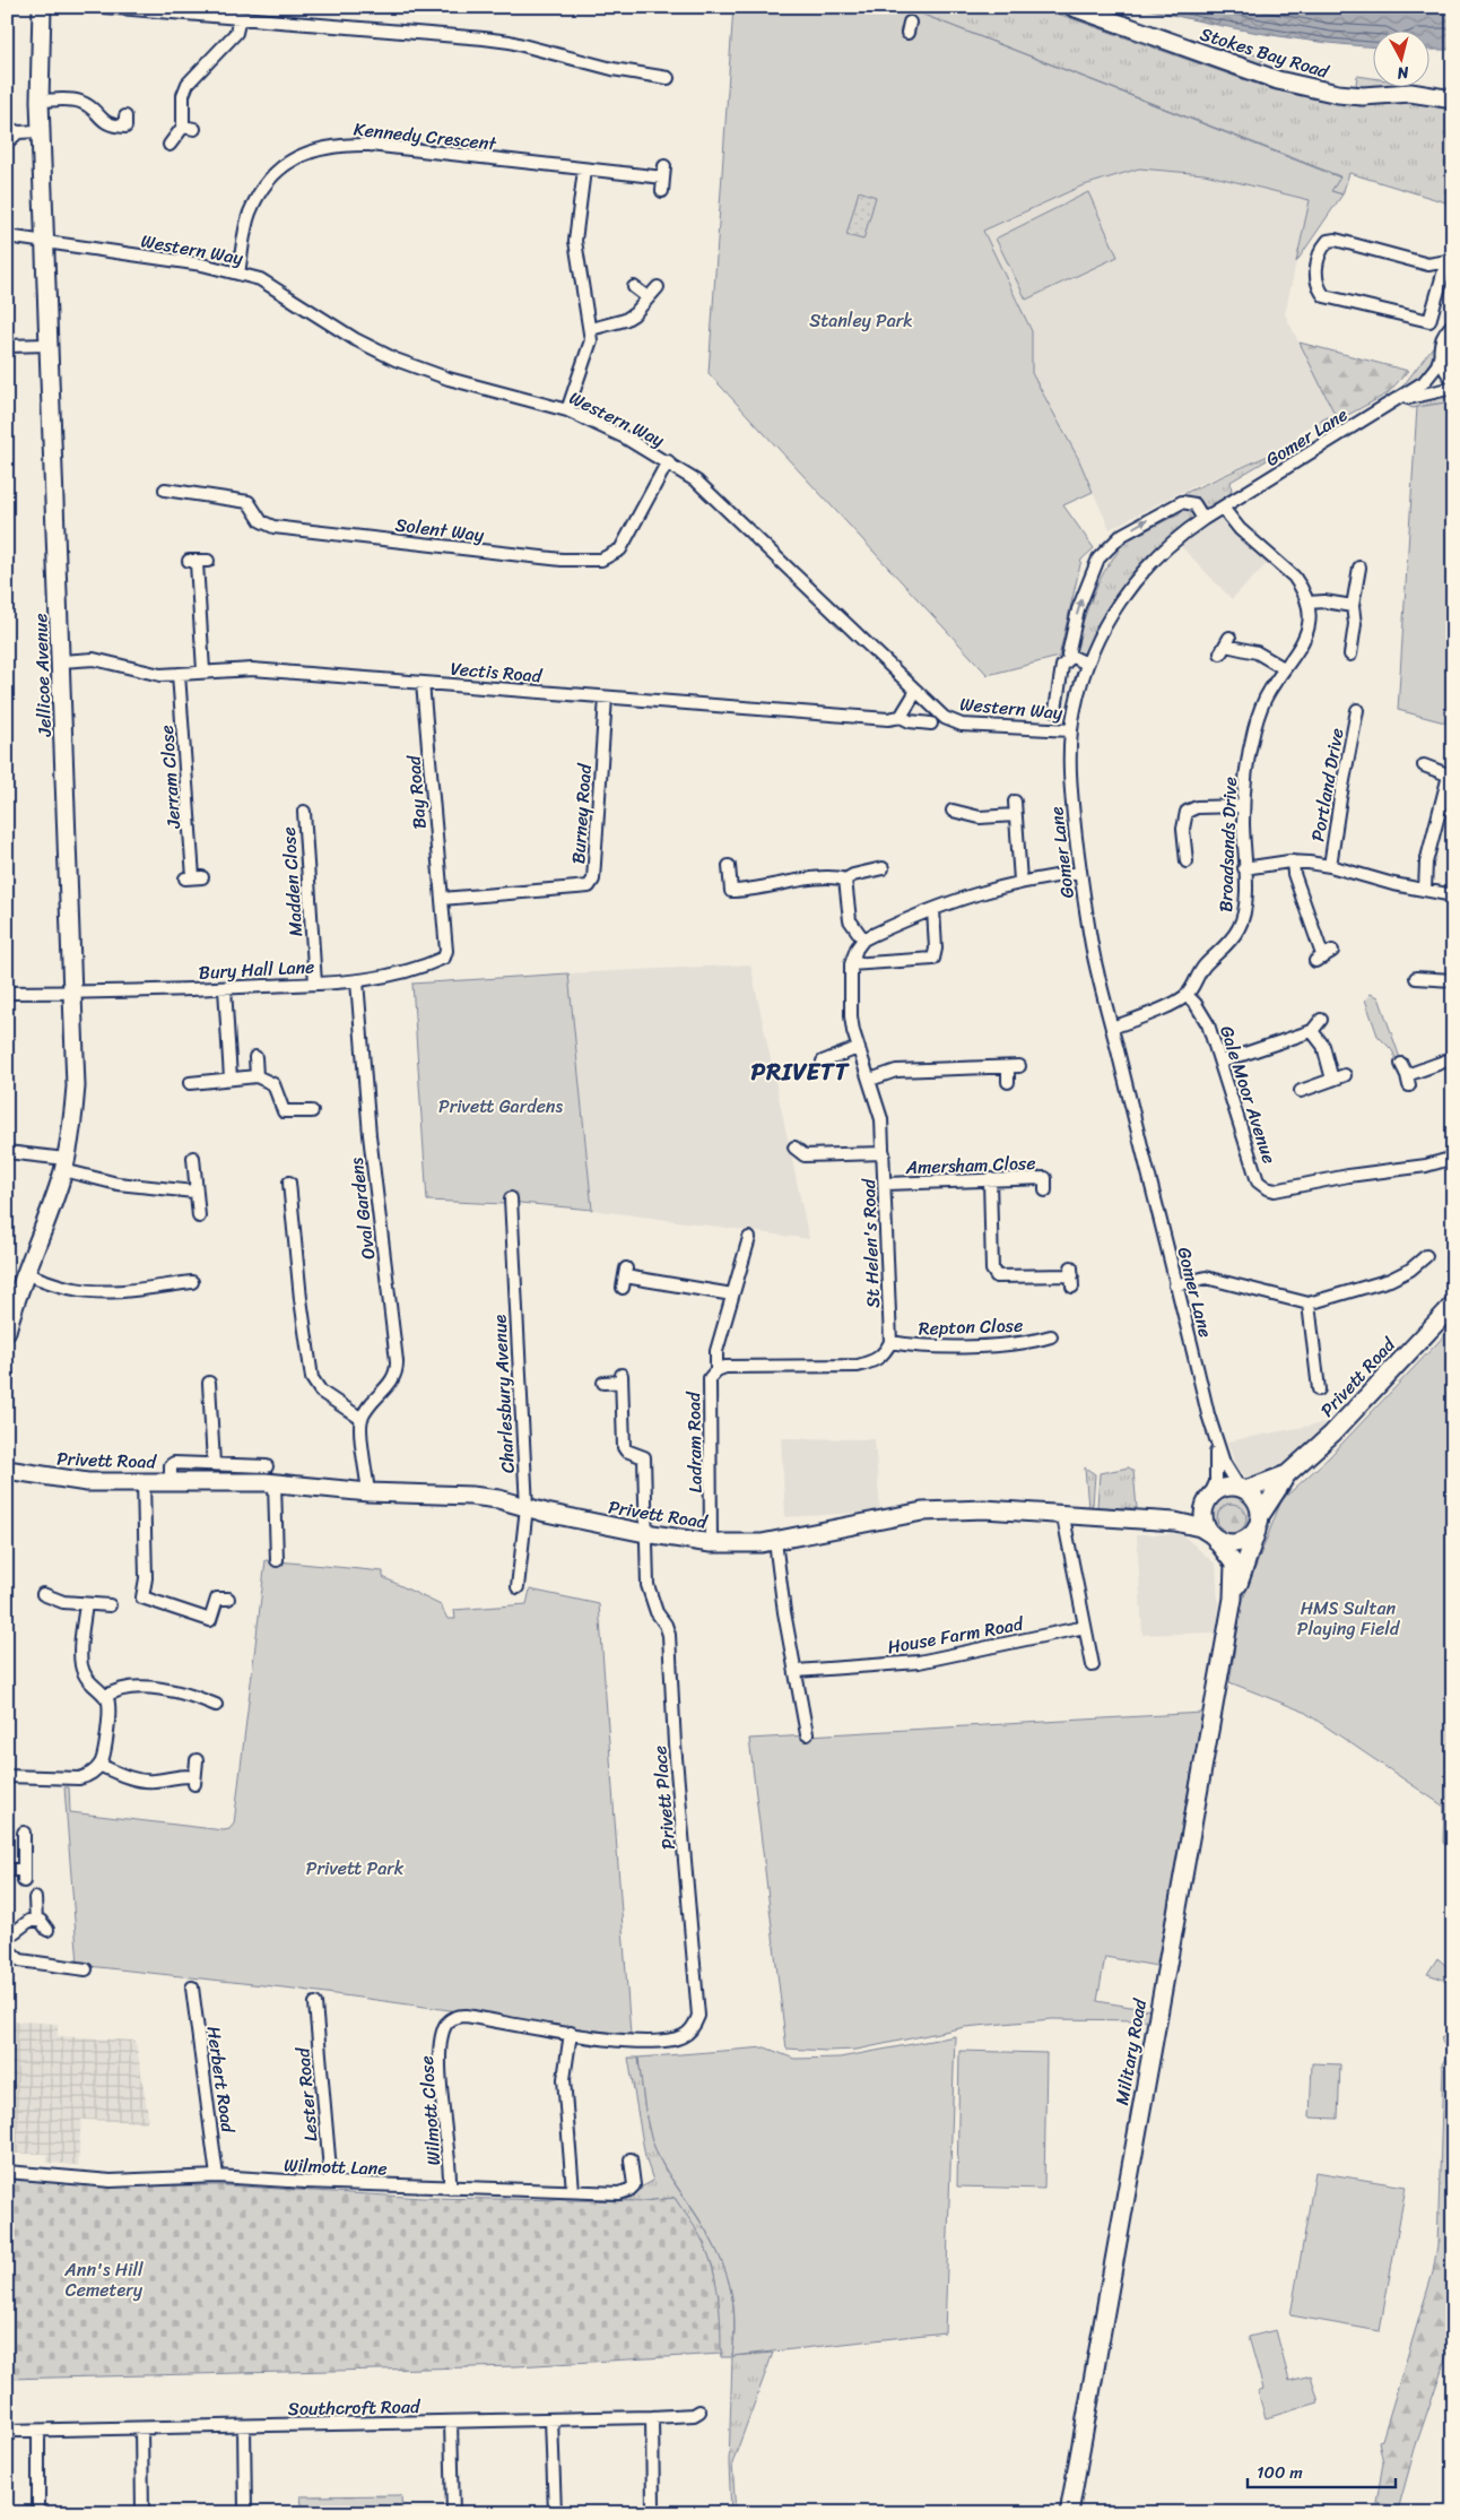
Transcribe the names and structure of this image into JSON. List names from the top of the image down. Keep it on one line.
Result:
{"streets":{"street":["Stokes Bay Road","Kennedy Crescent","Western Way","Gomer Lane","Solent Way","Vectis Road","Jellicoe Avenue","Jerram Close","Portland Drive","Bay Road","Burney Road","Broadsands Drive","Madden Close","Bury Hall Lane","Gale Moor Avenue","Amersham Close","Oval Gardens","St Helen's Road","Repton Close","Privett Road","Charlesbury Avenue","Ladram Road","House Farm Road","Privett Place","Military Road","Herbert Road","Lester Road","Wilmott Close","Wilmott Lane","Southcroft Road"]},"crossings":[["Kennedy Crescent","Western Way"],["Western Way","Gomer Lane"],["Western Way","Solent Way"],["Western Way","Jellicoe Avenue"],["Gomer Lane","Broadsands Drive"],["Gomer Lane","Privett Road"],["Gomer Lane","Military Road"],["Vectis Road","Jellicoe Avenue"],["Vectis Road","Jerram Close"],["Vectis Road","Bay Road"],["Vectis Road","Burney Road"],["Jellicoe Avenue","Bury Hall Lane"],["Bay Road","Burney Road"],["Bay Road","Bury Hall Lane"],["Burney Road","Bury Hall Lane"],["Broadsands Drive","Gale Moor Avenue"],["Madden Close","Bury Hall Lane"],["Bury Hall Lane","Oval Gardens"],["Amersham Close","St Helen's Road"],["St Helen's Road","Repton Close"],["Privett Road","Charlesbury Avenue"],["Privett Road","Ladram Road"],["Privett Road","Privett Place"],["Privett Road","Military Road"],["Privett Place","Wilmott Close"],["Herbert Road","Wilmott Lane"],["Lester Road","Wilmott Lane"],["Wilmott Close","Wilmott Lane"]],"districts":["PRIVETT"],"parks":["Stanley Park","Privett Gardens","HMS Sultan Playing Field","Privett Park","Ann's Hill Cemetery"],"scale_bar":"100 m","north":"bottom"}
